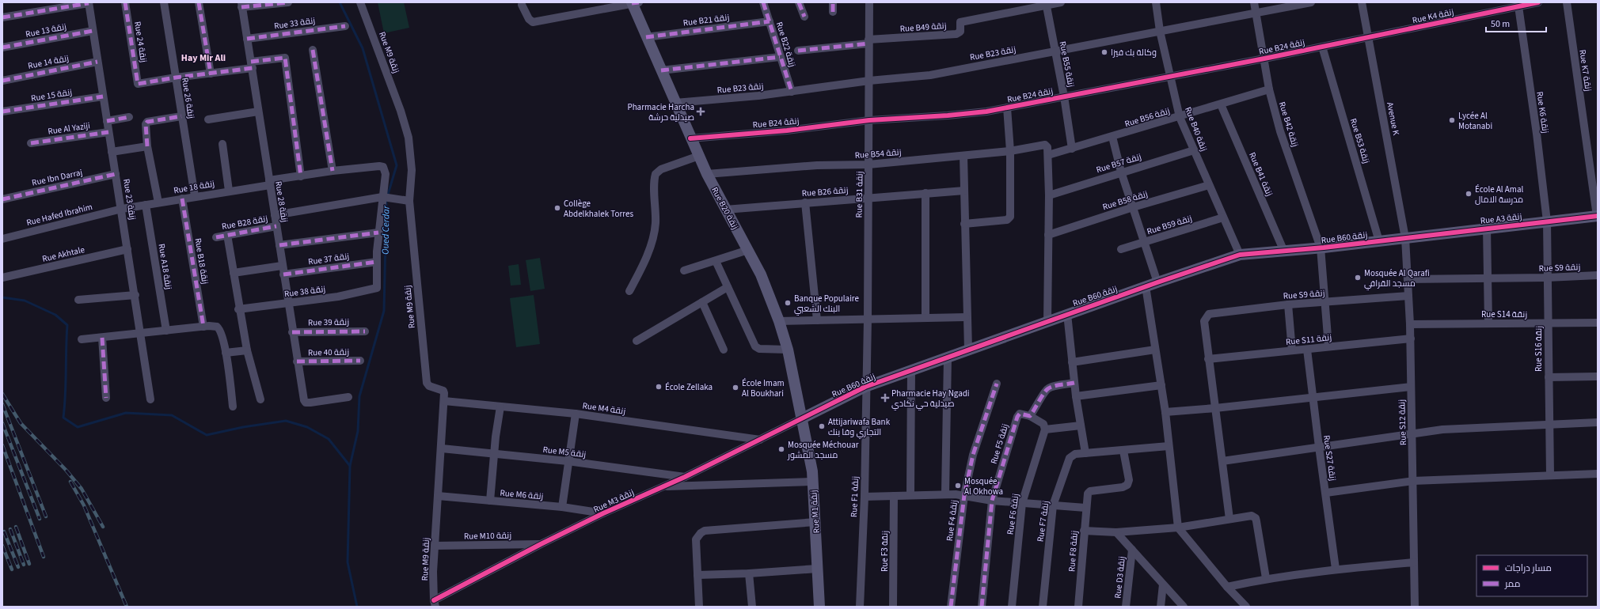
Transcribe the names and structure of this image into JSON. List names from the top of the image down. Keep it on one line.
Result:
{"streets":{"street":["Rue K4 زنقة","Rue B21 زنقة","Rue 33 زنقة","Rue B49 زنقة","Rue 13 زنقة","Rue 24 زنقة","Rue B22 زنقة","Rue B24 زنقة","Rue M9 زنقة","Rue B23 زنقة","Rue 14 زنقة","Rue B55 زنقة","Rue K7 زنقة","Rue 15 زنقة","Rue 26 زنقة","Rue K6 زنقة","Rue B56 زنقة","Avenue K","Rue B42 زنقة","Rue Al Yaziji","Rue B40 زنقة","Rue B53 زنقة","Rue B54 زنقة","Rue B57 زنقة","Rue B41 زنقة","Rue Ibn Darraj","Rue 18 زنقة","Rue B26 زنقة","Rue B31 زنقة","Rue 23 زنقة","Rue B58 زنقة","Rue 28 زنقة","Rue B20 زنقة","Rue Hafed Ibrahim","Rue A3 زنقة","Rue B28 زنقة","Rue B59 زنقة","Rue B60 زنقة","Rue Akhtale","Rue 37 زنقة","Rue B18 زنقة","Rue A18 زنقة","Rue S9 زنقة","Rue 38 زنقة","Rue S14 زنقة","Rue 39 زنقة","Rue S11 زنقة","Rue S16 زنقة","Rue 40 زنقة","Rue M4 زنقة","Rue S12 زنقة","Rue F5 زنقة","Rue M5 زنقة","Rue S27 زنقة","Rue M6 زنقة","Rue F1 زنقة","Rue M3 زنقة","Rue M1 زنقة","Rue F6 زنقة","Rue F4 زنقة","Rue F7 زنقة","Rue M10 زنقة","Rue F3 زنقة","Rue F8 زنقة","Rue D3 زنقة"]},"crossings":[["Rue K4 زنقة","Rue B24 زنقة"],["Rue K4 زنقة","Rue K6 زنقة"],["Rue K4 زنقة","Avenue K"],["Rue B21 زنقة","Rue B22 زنقة"],["Rue B21 زنقة","Rue B20 زنقة"],["Rue 33 زنقة","Rue 28 زنقة"],["Rue B49 زنقة","Rue B55 زنقة"],["Rue B49 زنقة","Rue B31 زنقة"],["Rue 13 زنقة","Rue 23 زنقة"],["Rue 24 زنقة","Rue 26 زنقة"],["Rue B22 زنقة","Rue B23 زنقة"],["Rue B24 زنقة","Rue B55 زنقة"],["Rue B24 زنقة","Avenue K"],["Rue B24 زنقة","Rue B42 زنقة"],["Rue B24 زنقة","Rue B40 زنقة"],["Rue B24 زنقة","Rue B53 زنقة"],["Rue B24 زنقة","Rue B31 زنقة"],["Rue B24 زنقة","Rue B20 زنقة"],["Rue M9 زنقة","Rue M4 زنقة"],["Rue M9 زنقة","Rue M5 زنقة"],["Rue M9 زنقة","Rue M6 زنقة"],["Rue M9 زنقة","Rue M3 زنقة"],["Rue M9 زنقة","Rue M10 زنقة"],["Rue B23 زنقة","Rue B55 زنقة"],["Rue B23 زنقة","Rue B42 زنقة"],["Rue B23 زنقة","Rue B40 زنقة"],["Rue B23 زنقة","Rue B31 زنقة"],["Rue B23 زنقة","Rue B20 زنقة"],["Rue 14 زنقة","Rue 23 زنقة"],["Rue B55 زنقة","Rue B56 زنقة"],["Rue K7 زنقة","Rue A3 زنقة"],["Rue 15 زنقة","Rue 23 زنقة"],["Rue 26 زنقة","Rue 18 زنقة"],["Rue K6 زنقة","Rue A3 زنقة"],["Rue K6 زنقة","Rue S16 زنقة"],["Rue B56 زنقة","Rue B42 زنقة"],["Rue B56 زنقة","Rue B40 زنقة"],["Rue B56 زنقة","Rue B54 زنقة"],["Rue B56 زنقة","Rue B41 زنقة"],["Avenue K","Rue A3 زنقة"],["Avenue K","Rue B60 زنقة"],["Avenue K","Rue S12 زنقة"],["Rue B42 زنقة","Rue B60 زنقة"],["Rue B42 زنقة","Rue S9 زنقة"],["Rue B42 زنقة","Rue S11 زنقة"],["Rue Al Yaziji","Rue 23 زنقة"],["Rue B40 زنقة","Rue B57 زنقة"],["Rue B40 زنقة","Rue B58 زنقة"],["Rue B40 زنقة","Rue B59 زنقة"],["Rue B40 زنقة","Rue B60 زنقة"],["Rue B53 زنقة","Rue B60 زنقة"],["Rue B54 زنقة","Rue B31 زنقة"],["Rue B54 زنقة","Rue B20 زنقة"],["Rue B41 زنقة","Rue B60 زنقة"],["Rue Ibn Darraj","Rue 23 زنقة"],["Rue 18 زنقة","Rue 23 زنقة"],["Rue 18 زنقة","Rue 28 زنقة"],["Rue 18 زنقة","Rue Hafed Ibrahim"],["Rue 18 زنقة","Rue B18 زنقة"],["Rue 18 زنقة","Rue A18 زنقة"],["Rue B26 زنقة","Rue B31 زنقة"],["Rue B26 زنقة","Rue B20 زنقة"],["Rue B31 زنقة","Rue B60 زنقة"],["Rue B31 زنقة","Rue F1 زنقة"],["Rue 23 زنقة","Rue Hafed Ibrahim"],["Rue 23 زنقة","Rue Akhtale"],["Rue 28 زنقة","Rue B28 زنقة"],["Rue 28 زنقة","Rue 37 زنقة"],["Rue 28 زنقة","Rue 38 زنقة"],["Rue 28 زنقة","Rue 39 زنقة"],["Rue 28 زنقة","Rue 40 زنقة"],["Rue B20 زنقة","Rue B60 زنقة"],["Rue B20 زنقة","Rue M3 زنقة"],["Rue B20 زنقة","Rue M1 زنقة"],["Rue A3 زنقة","Rue B60 زنقة"],["Rue A3 زنقة","Rue S16 زنقة"],["Rue A3 زنقة","Rue S12 زنقة"],["Rue B60 زنقة","Rue S12 زنقة"],["Rue B60 زنقة","Rue F1 زنقة"],["Rue B60 زنقة","Rue M3 زنقة"],["Rue B60 زنقة","Rue M1 زنقة"],["Rue 37 زنقة","Rue 38 زنقة"],["Rue S9 زنقة","Rue S11 زنقة"],["Rue S9 زنقة","Rue S16 زنقة"],["Rue S9 زنقة","Rue S12 زنقة"],["Rue S14 زنقة","Rue S16 زنقة"],["Rue S14 زنقة","Rue S12 زنقة"],["Rue S11 زنقة","Rue S12 زنقة"],["Rue S11 زنقة","Rue S27 زنقة"],["Rue M4 زنقة","Rue M3 زنقة"],["Rue M5 زنقة","Rue M3 زنقة"],["Rue M6 زنقة","Rue M3 زنقة"],["Rue M3 زنقة","Rue M1 زنقة"],["Rue M3 زنقة","Rue M10 زنقة"]],"districts":["Hay Mir Ali"],"water":["Oued Cerdar"],"places":{"other":["وكالة بك فيزا","Lycée Al Motanabi","École Al Amal مدرسة الامال","Collège Abdelkhalek Torres","Mosquée Al Qarafi مسجد القرافي","Banque Populaire البنك الشعبي","École Zellaka","École Imam Al Boukhari","Attijariwafa Bank التجاري وفا بنك","Mosquée Méchouar مسجد المشور","Mosquée Al Okhowa"],"health":["Pharmacie Harcha صيدلية حرشة","Pharmacie Hay Ngadi صيدلية حي نكادي"]},"legend":["مسار دراجات","ممر"],"scale_bar":"50 m"}
